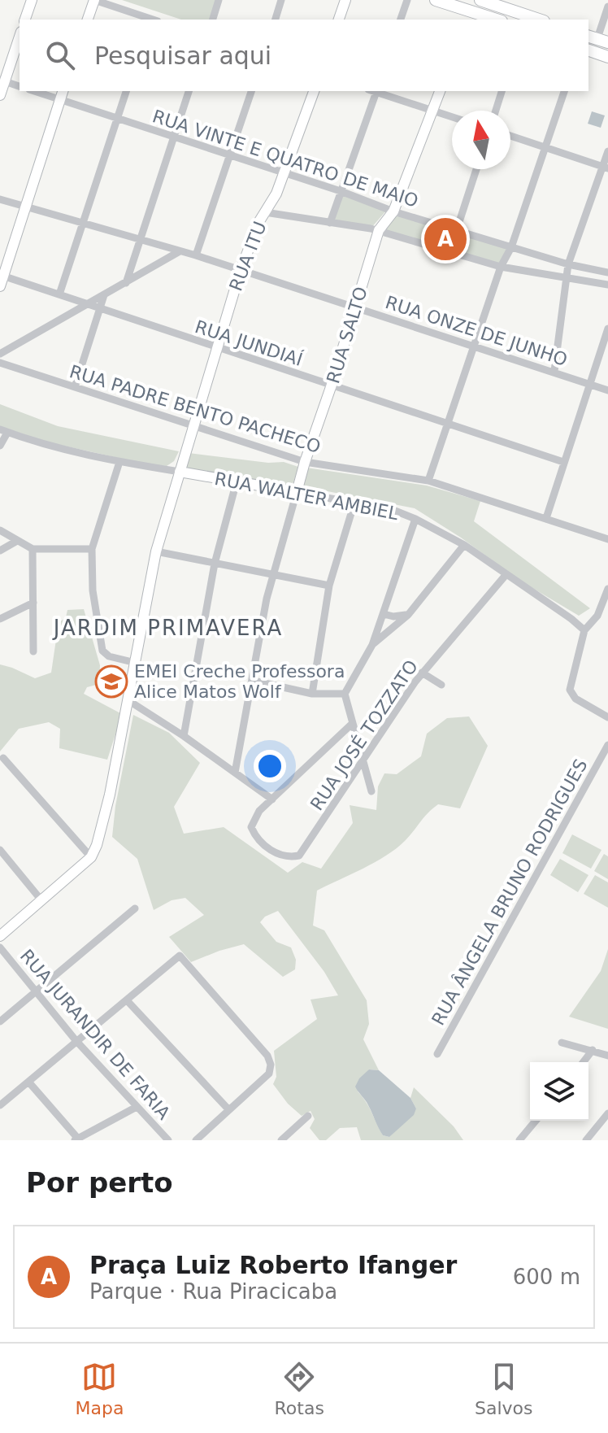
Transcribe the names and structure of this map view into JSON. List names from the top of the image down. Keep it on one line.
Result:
{"streets":{"street":["RUA VINTE E QUATRO DE MAIO","RUA ITU","RUA ONZE DE JUNHO","RUA SALTO","RUA JUNDIAÍ","RUA PADRE BENTO PACHECO","RUA WALTER AMBIEL","RUA JOSÉ TOZZATO","RUA ÂNGELA BRUNO RODRIGUES","RUA JURANDIR DE FARIA"]},"crossings":[["RUA VINTE E QUATRO DE MAIO","RUA ITU"],["RUA VINTE E QUATRO DE MAIO","RUA SALTO"],["RUA ITU","RUA ONZE DE JUNHO"],["RUA ITU","RUA JUNDIAÍ"],["RUA ITU","RUA PADRE BENTO PACHECO"],["RUA ITU","RUA WALTER AMBIEL"],["RUA ONZE DE JUNHO","RUA SALTO"],["RUA SALTO","RUA JUNDIAÍ"],["RUA SALTO","RUA PADRE BENTO PACHECO"],["RUA SALTO","RUA WALTER AMBIEL"],["RUA WALTER AMBIEL","RUA JOSÉ TOZZATO"]],"districts":["JARDIM PRIMAVERA"],"places":{"school or university":["EMEI Creche Professora Alice Matos Wolf"]},"north":"top","page":{"search":"Pesquisar aqui","pins":"A","heading":"Por perto","list":[{"mark":"A","name":"Praça Luiz Roberto Ifanger","note":"Parque · Rua Piracicaba","value":"600 m"}],"nav":["Mapa","Rotas","Salvos"]}}
